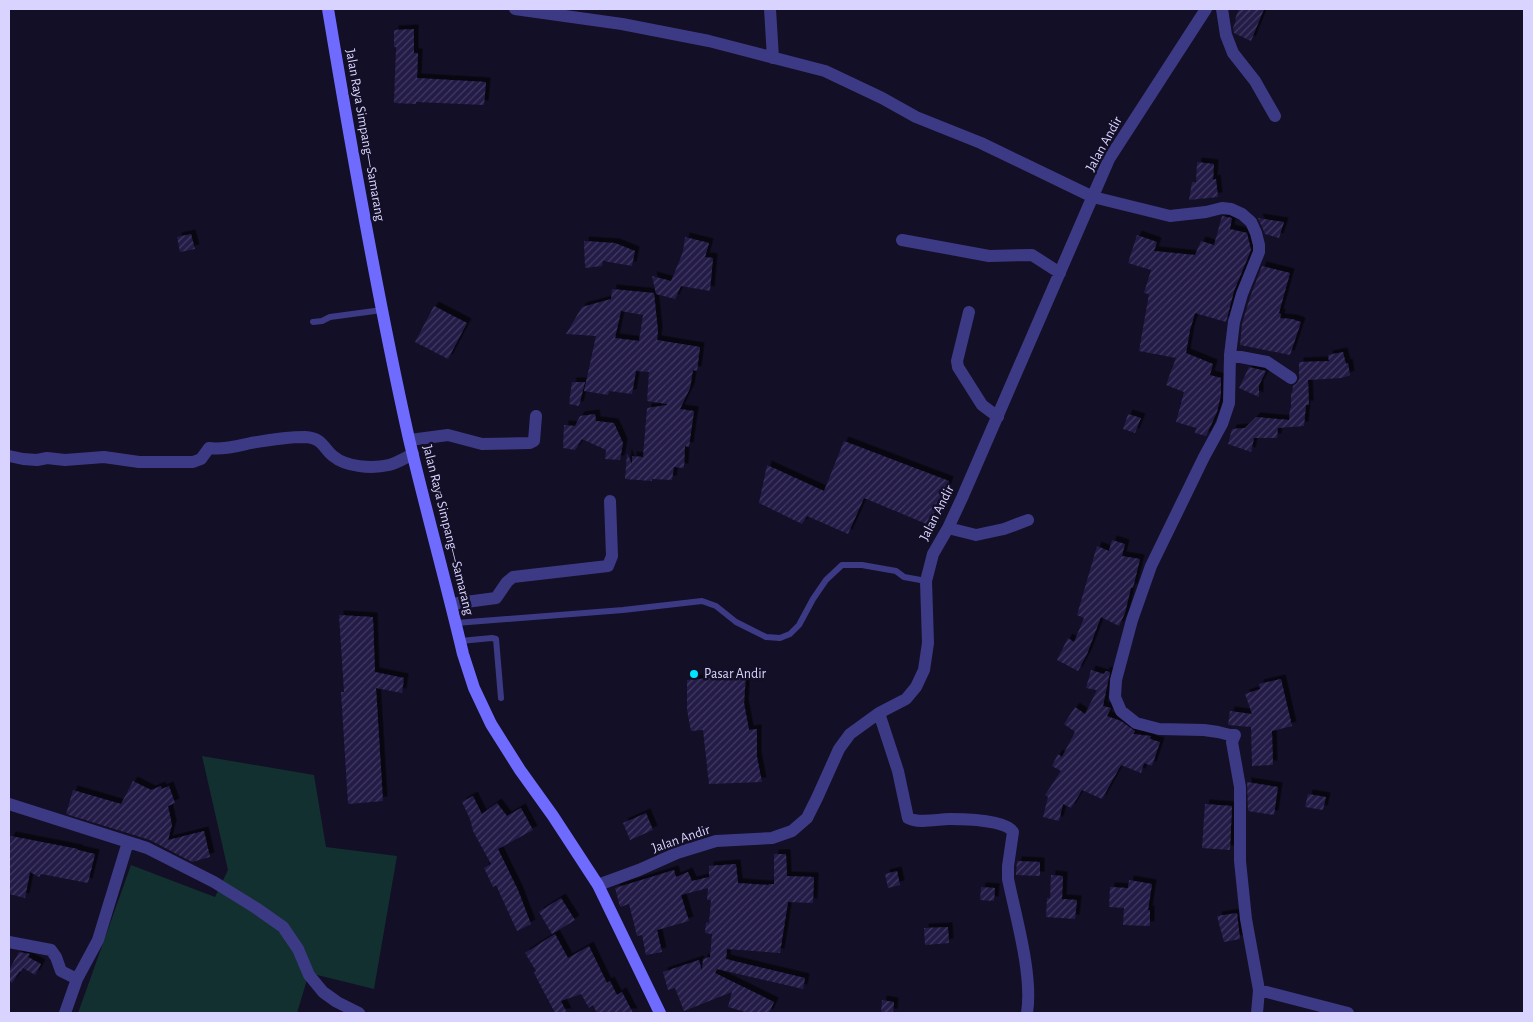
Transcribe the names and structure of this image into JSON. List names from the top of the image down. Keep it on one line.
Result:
{"streets":{"main road":["Jalan Raya Simpang—Samarang"],"street":["Jalan Andir"]},"crossings":[["Jalan Raya Simpang—Samarang","Jalan Andir"]],"places":["Pasar Andir"]}
